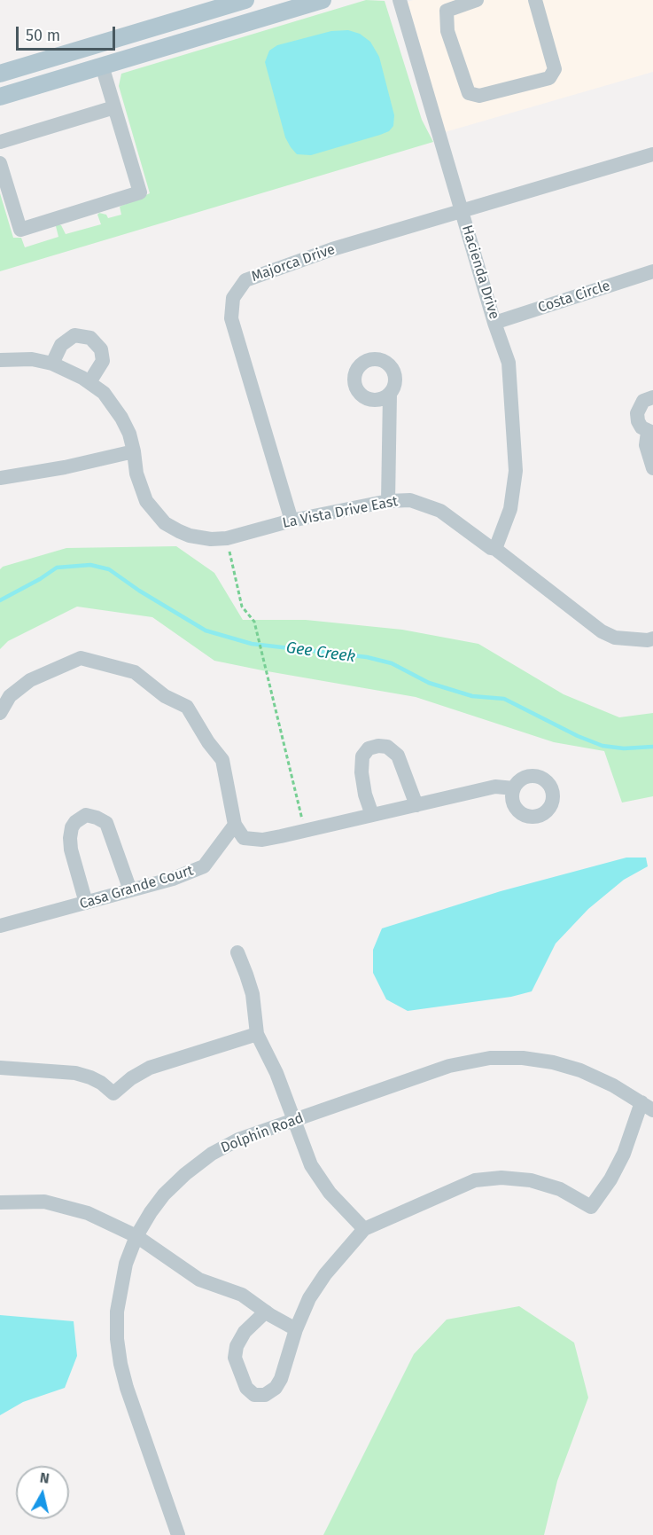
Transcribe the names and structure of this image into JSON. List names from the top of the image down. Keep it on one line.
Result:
{"streets":{"street":["Majorca Drive","Hacienda Drive","Costa Circle","La Vista Drive East","Casa Grande Court","Dolphin Road"]},"crossings":[["Majorca Drive","Hacienda Drive"],["Majorca Drive","La Vista Drive East"],["Hacienda Drive","Costa Circle"],["Hacienda Drive","La Vista Drive East"]],"water":["Gee Creek"],"scale_bar":"50 m","north":"top"}
